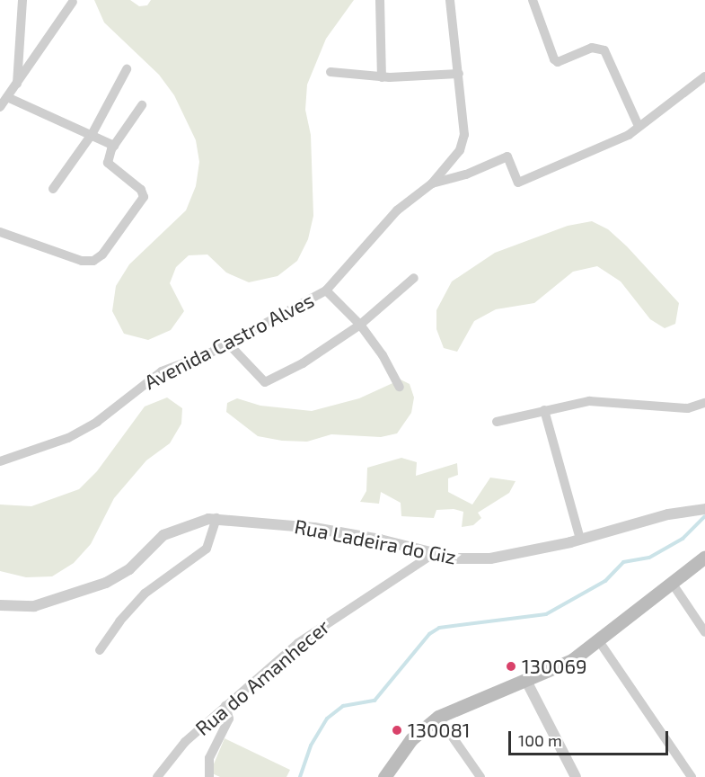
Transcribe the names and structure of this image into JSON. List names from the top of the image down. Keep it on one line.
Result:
{"streets":{"street":["Avenida Castro Alves","Rua Ladeira do Giz","Rua do Amanhecer"]},"crossings":[["Rua Ladeira do Giz","Rua do Amanhecer"]],"places":["130069","130081"],"scale_bar":"100 m"}
